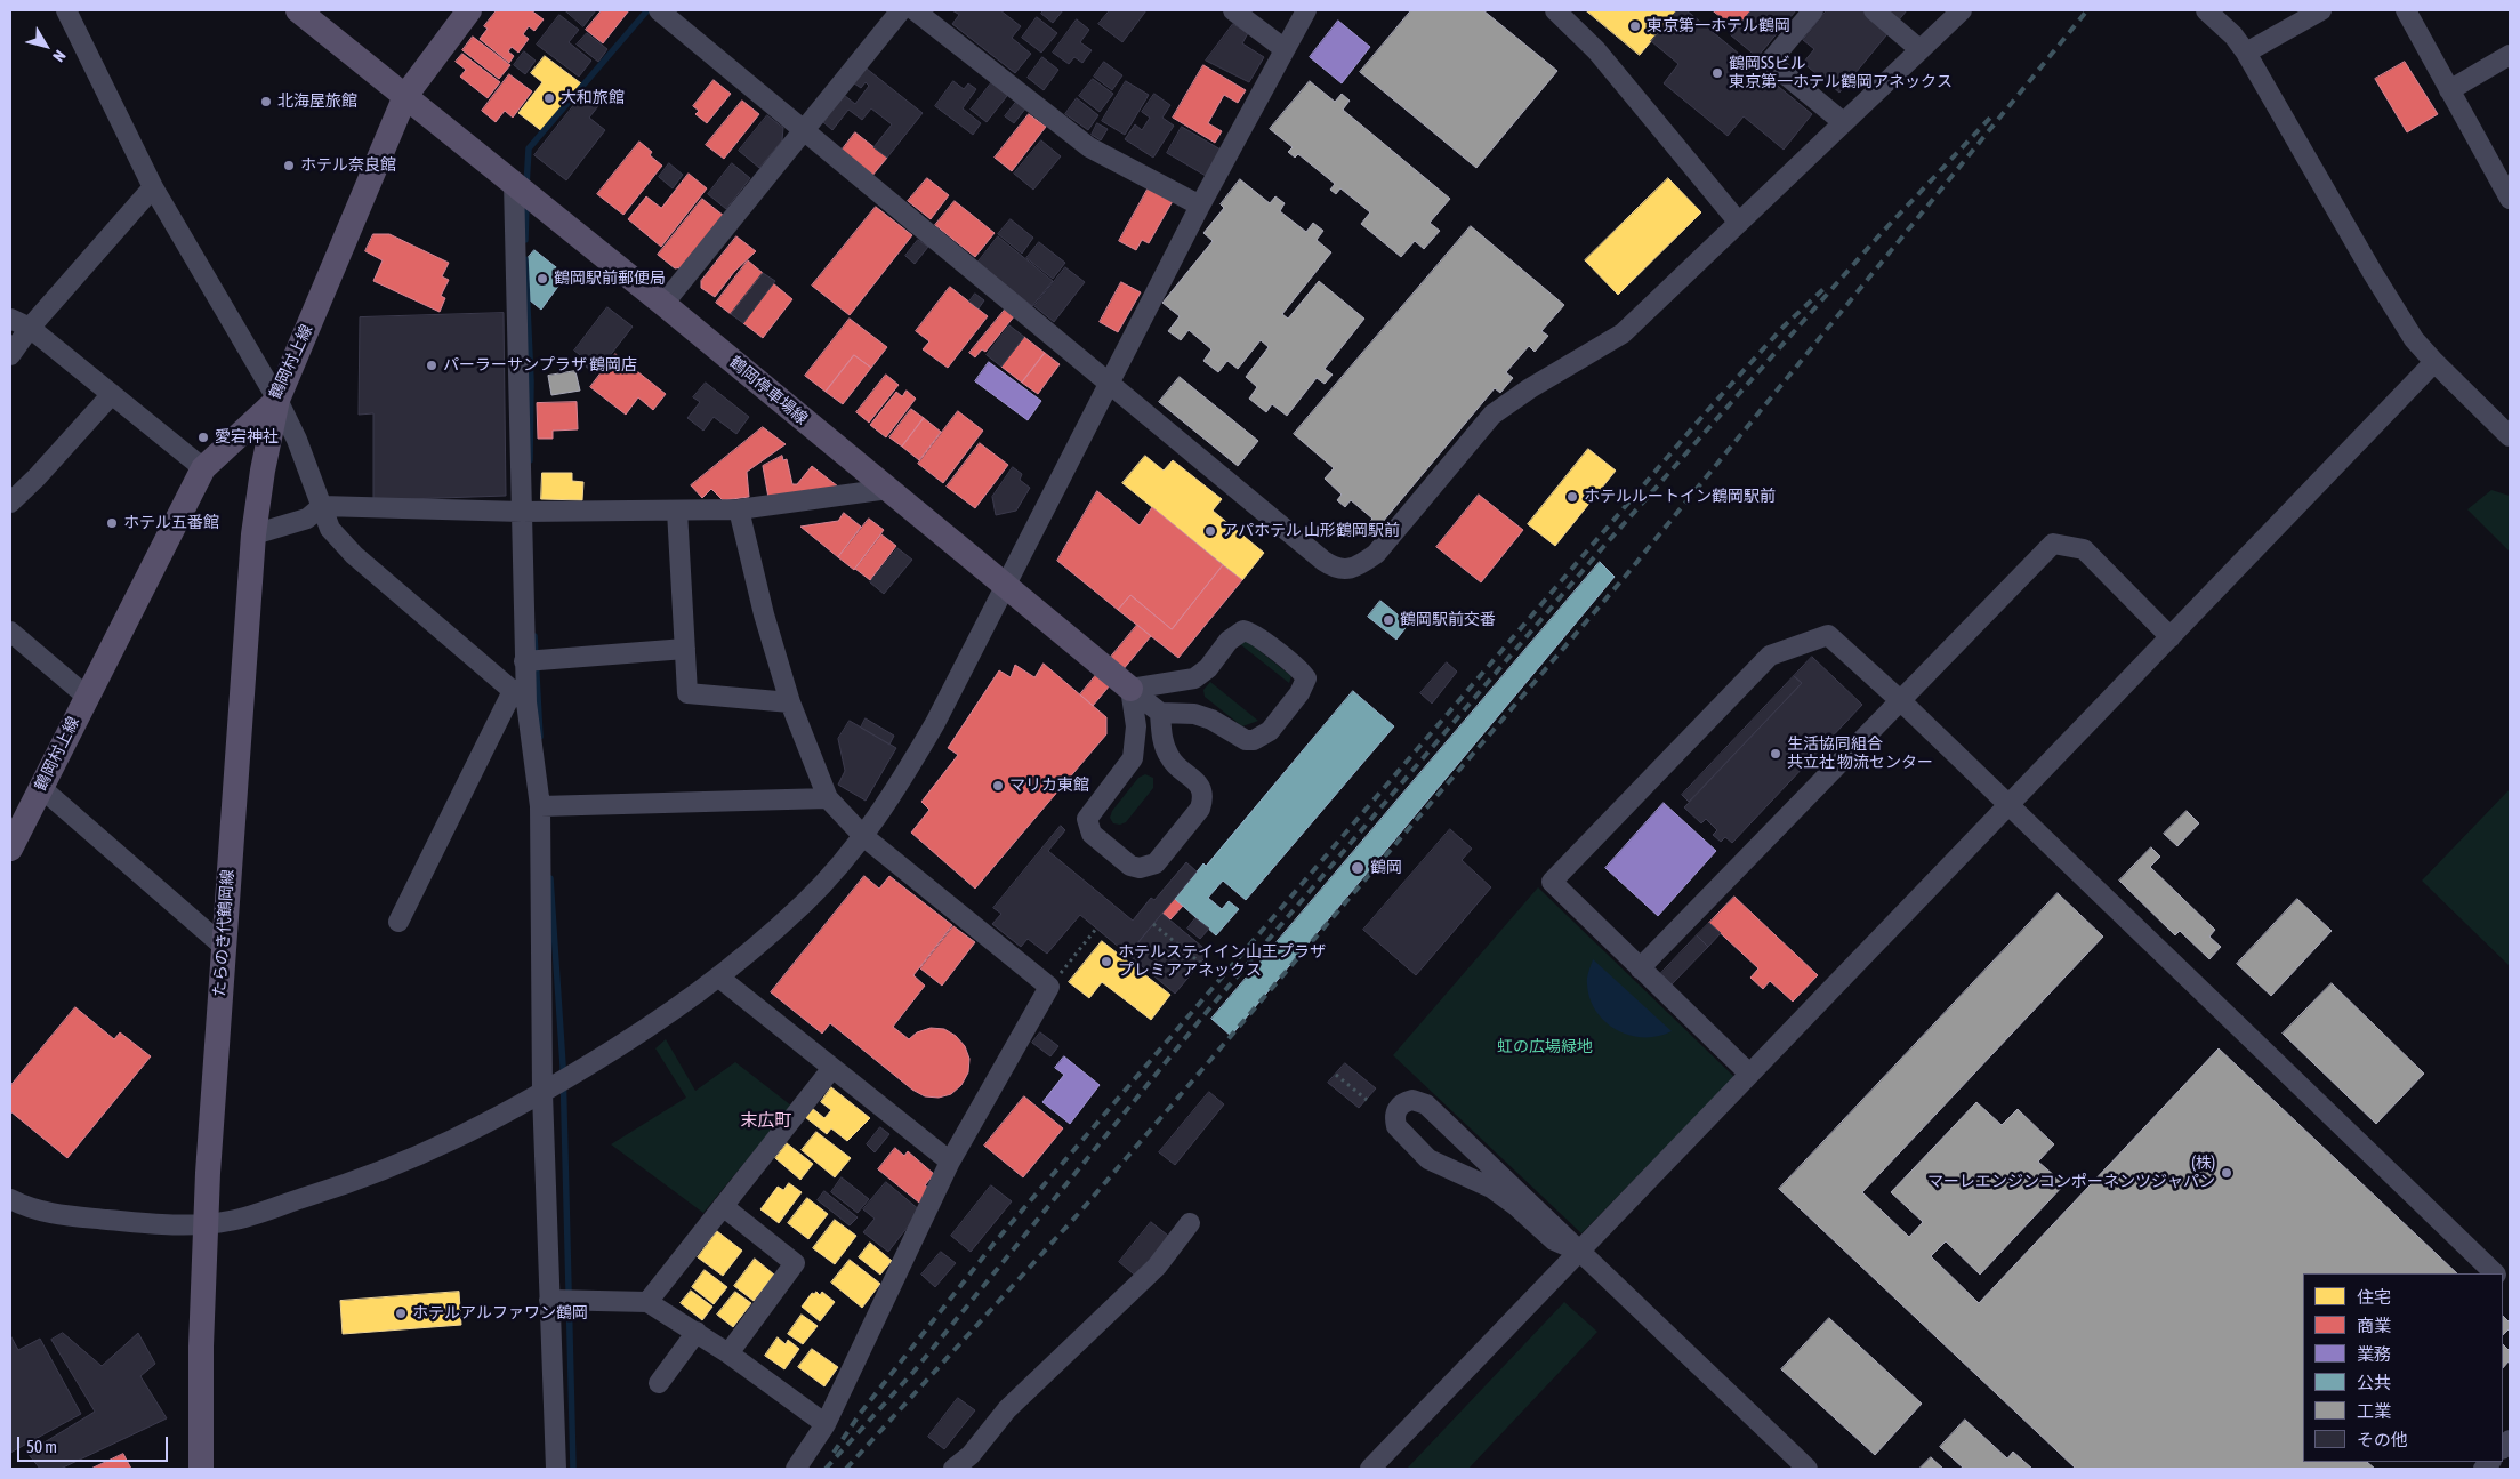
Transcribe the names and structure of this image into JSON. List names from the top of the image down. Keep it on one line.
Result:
{"streets":{"main road":["鶴岡村上線","鶴岡停車場線","たらのき代鶴岡線"]},"crossings":[["鶴岡村上線","鶴岡停車場線"],["鶴岡村上線","たらのき代鶴岡線"]],"districts":["末広町"],"parks":["虹の広場緑地"],"places":["東京第一ホテル鶴岡","鶴岡SSビル 東京第一ホテル鶴岡アネックス","大和旅館","北海屋旅館","ホテル奈良館","鶴岡駅前郵便局","パーラーサンプラザ 鶴岡店","愛宕神社","ホテルルートイン鶴岡駅前","ホテル五番館","アパホテル 山形鶴岡駅前","鶴岡駅前交番","生活協同組合 共立社 物流センター","マリカ東館","鶴岡","ホテルステイイン山王プラザ プレミアアネックス","(株) マーレエンジンコンポーネンツジャパン","ホテルアルファワン鶴岡"],"legend":["住宅","商業","業務","公共","工業","その他"],"scale_bar":"50 m","north":"bottom right"}
